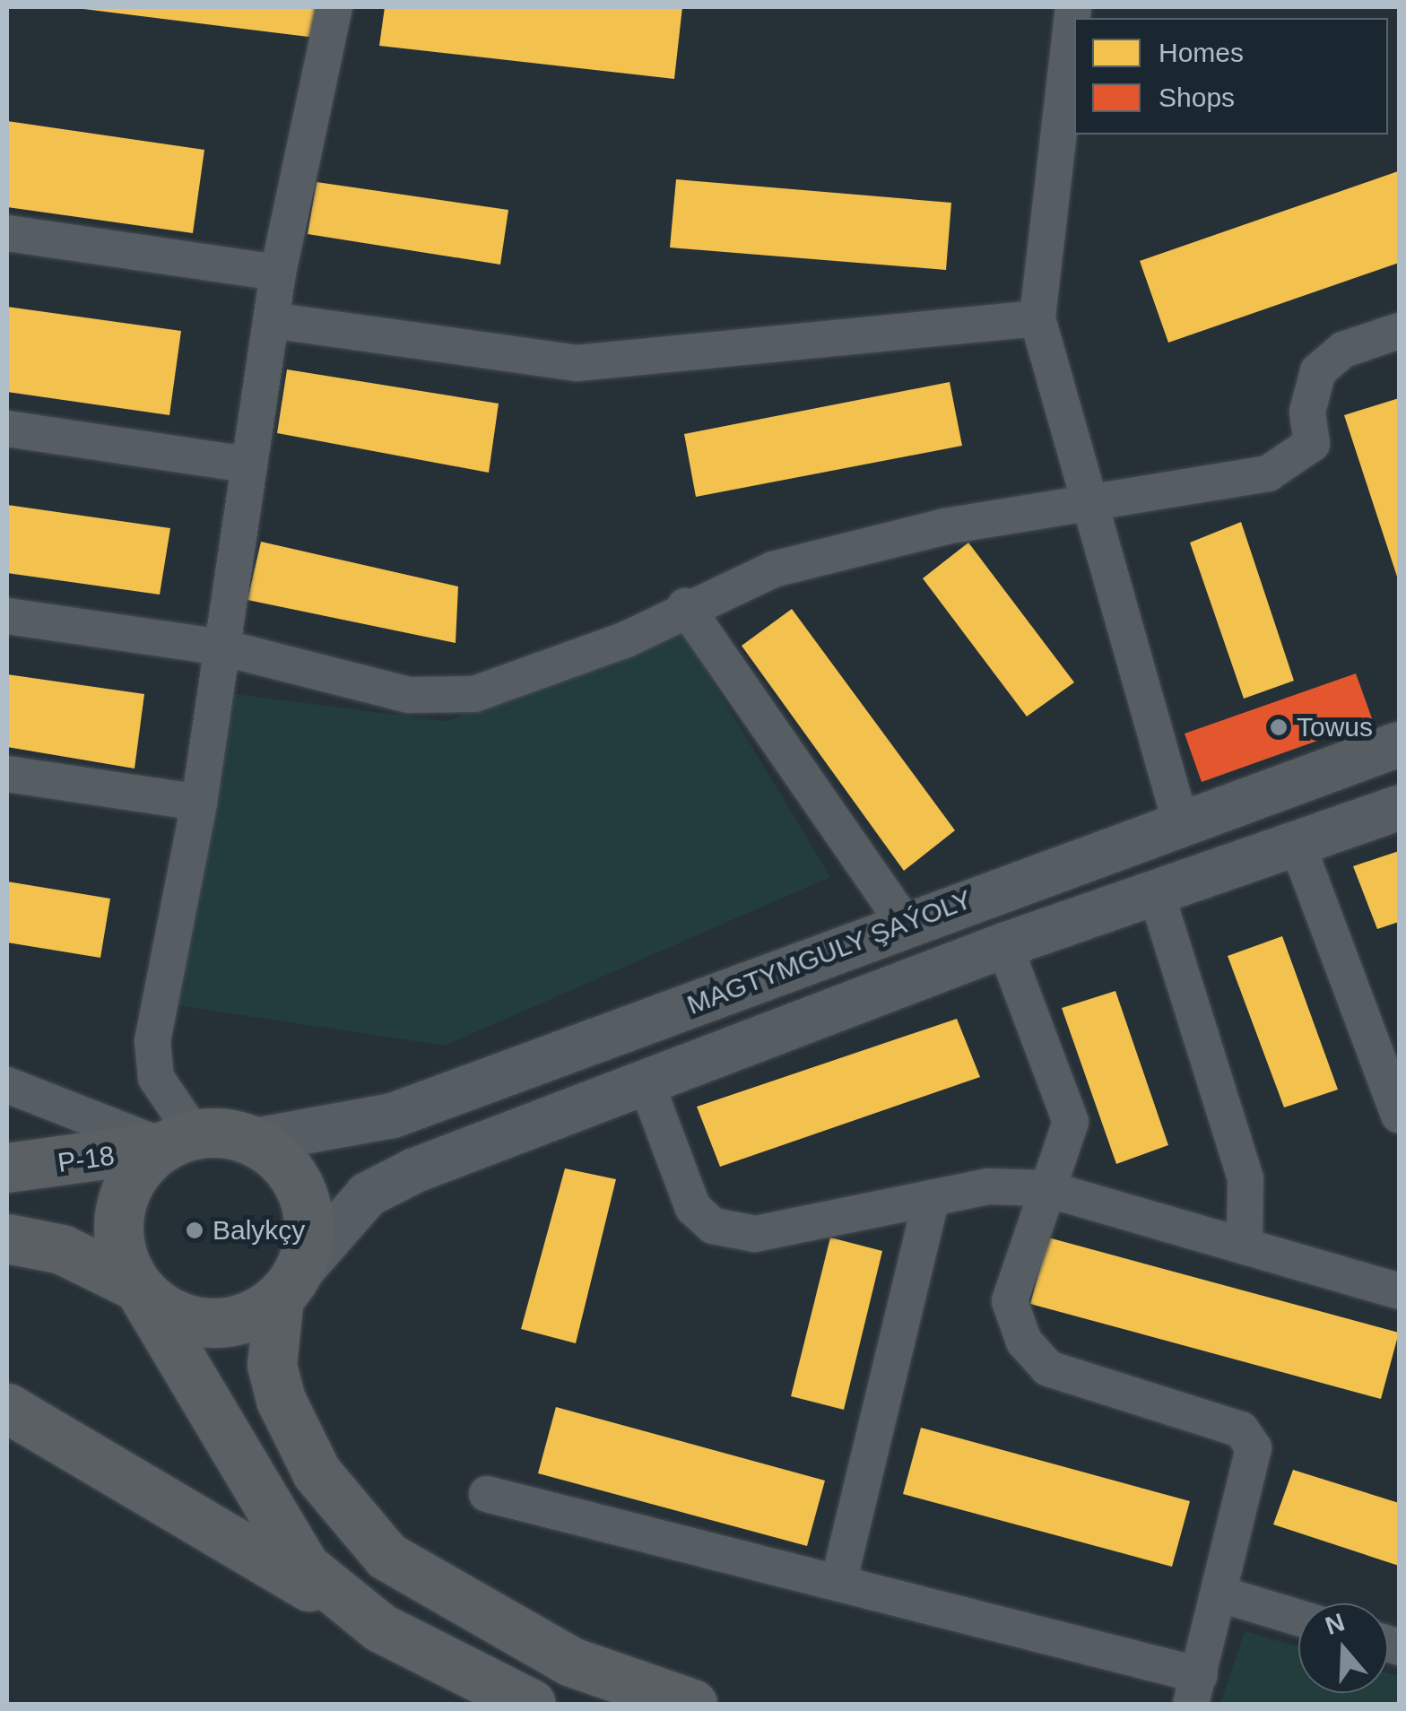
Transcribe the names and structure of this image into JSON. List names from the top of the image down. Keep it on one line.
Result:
{"streets":{"highway":["P-18"],"street":["MAGTYMGULY ŞAÝOLY"]},"crossings":[["MAGTYMGULY ŞAÝOLY","P-18"]],"places":["Towus","Balykçy"],"legend":["Homes","Shops"],"north":"top"}
